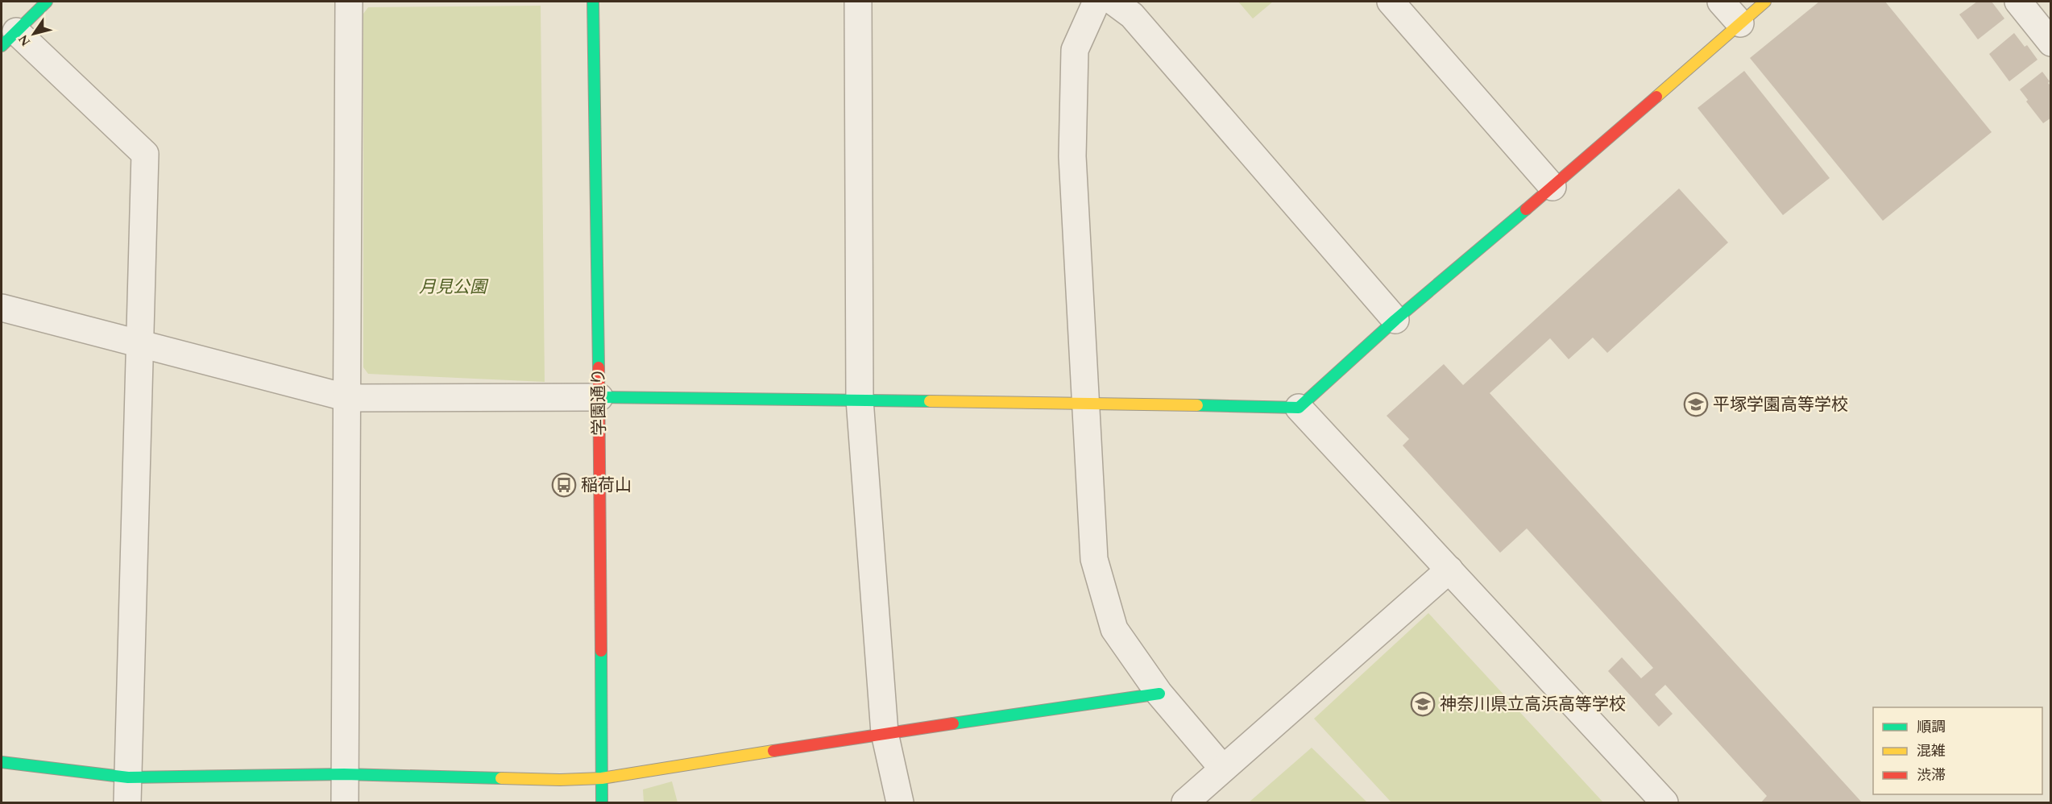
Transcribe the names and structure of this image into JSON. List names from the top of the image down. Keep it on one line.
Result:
{"streets":{"main road":["学園通り"]},"parks":["月見公園"],"places":{"school or university":["平塚学園高等学校","神奈川県立高浜高等学校"],"bus stop":["稲荷山"]},"legend":["順調","混雑","渋滞"],"north":"bottom left"}
